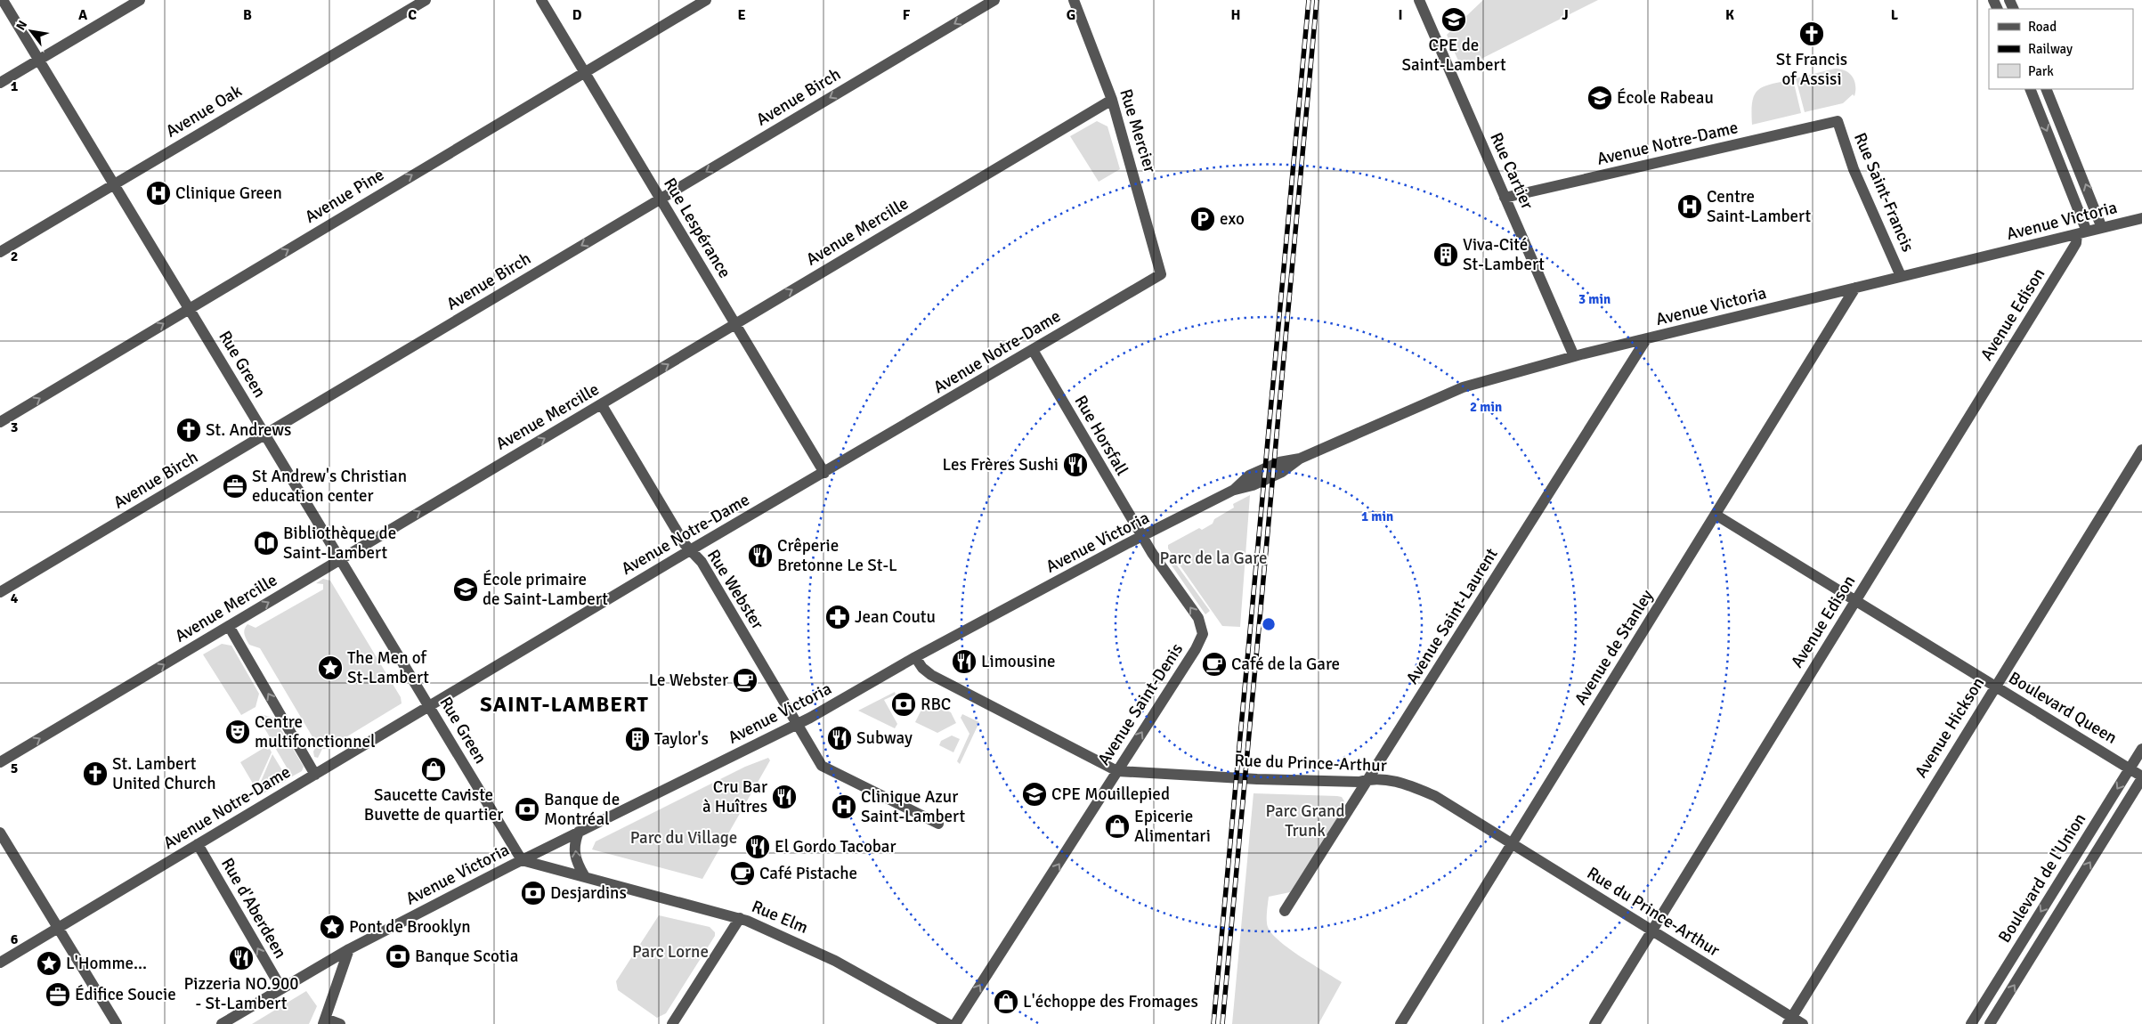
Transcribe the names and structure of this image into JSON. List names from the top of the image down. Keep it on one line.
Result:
{"streets":{"street":["Avenue Birch","Avenue Oak","Rue Mercier","Avenue Notre-Dame","Rue Cartier","Rue Saint-Francis","Avenue Pine","Avenue Victoria","Rue Lespérance","Avenue Mercille","Avenue Edison","Rue Green","Rue Horsfall","Rue Webster","Avenue Saint-Laurent","Avenue de Stanley","Avenue Saint-Denis","Boulevard Queen","Avenue Hickson","Rue du Prince-Arthur","Boulevard de l'Union","Rue d'Aberdeen","Rue Elm"]},"crossings":[["Avenue Birch","Rue Lespérance"],["Avenue Birch","Rue Green"],["Avenue Oak","Rue Green"],["Rue Mercier","Avenue Notre-Dame"],["Rue Mercier","Avenue Mercille"],["Avenue Notre-Dame","Rue Cartier"],["Avenue Notre-Dame","Rue Saint-Francis"],["Avenue Notre-Dame","Rue Lespérance"],["Avenue Notre-Dame","Rue Green"],["Avenue Notre-Dame","Rue Horsfall"],["Avenue Notre-Dame","Rue Webster"],["Avenue Notre-Dame","Rue d'Aberdeen"],["Rue Cartier","Avenue Victoria"],["Rue Saint-Francis","Avenue Victoria"],["Avenue Pine","Rue Lespérance"],["Avenue Pine","Rue Green"],["Avenue Victoria","Avenue Edison"],["Avenue Victoria","Rue Green"],["Avenue Victoria","Rue Horsfall"],["Avenue Victoria","Rue Webster"],["Avenue Victoria","Avenue Saint-Laurent"],["Avenue Victoria","Avenue de Stanley"],["Avenue Victoria","Avenue Saint-Denis"],["Avenue Victoria","Rue du Prince-Arthur"],["Avenue Victoria","Rue d'Aberdeen"],["Avenue Victoria","Rue Elm"],["Rue Lespérance","Avenue Mercille"],["Avenue Mercille","Rue Green"],["Avenue Mercille","Rue Webster"],["Avenue Edison","Boulevard Queen"],["Avenue Edison","Rue du Prince-Arthur"],["Rue Green","Rue Elm"],["Rue Horsfall","Avenue Saint-Denis"],["Avenue Saint-Laurent","Rue du Prince-Arthur"],["Avenue de Stanley","Boulevard Queen"],["Avenue de Stanley","Rue du Prince-Arthur"],["Avenue Saint-Denis","Rue du Prince-Arthur"],["Boulevard Queen","Avenue Hickson"],["Boulevard Queen","Boulevard de l'Union"],["Avenue Hickson","Rue du Prince-Arthur"]],"one_way":["Avenue Birch","Avenue Pine","Avenue Mercille","Avenue Saint-Denis","Rue d'Aberdeen"],"districts":["SAINT-LAMBERT"],"parks":["Parc de la Gare","Parc Grand Trunk","Parc du Village","Parc Lorne"],"places":{"school or university":["CPE de Saint-Lambert","École Rabeau","École primaire de Saint-Lambert","CPE Mouillepied"],"church":["St Francis of Assisi","St. Andrews","St. Lambert United Church"],"hospital":["Clinique Green","Centre Saint-Lambert","Clinique Azur Saint-Lambert"],"parking":["exo"],"building":["Viva-Cité St-Lambert","Taylor's"],"restaurant":["Les Frères Sushi","Crêperie Bretonne Le St-L","Limousine","Subway","Cru Bar à Huîtres","El Gordo Tacobar","Pizzeria NO.900 - St-Lambert"],"office":["St Andrew's Christian education center","Édifice Soucie"],"library":["Bibliothèque de Saint-Lambert"],"pharmacy":["Jean Coutu"],"cafe":["Café de la Gare","Le Webster","Café Pistache"],"place":["The Men of St-Lambert","Pont de Brooklyn","L'Homme..."],"bank":["RBC","Banque de Montréal","Desjardins","Banque Scotia"],"theatre":["Centre multifonctionnel"],"shop":["Saucette Caviste Buvette de quartier","Epicerie Alimentari","L'échoppe des Fromages"]},"legend":["Road","Railway","Park"],"north":"top left","grid":{"columns":["A","B","C","D","E","F","G","H","I","J","K","L"],"rows":["1","2","3","4","5","6"]},"rings":["3 min","2 min","1 min"]}
